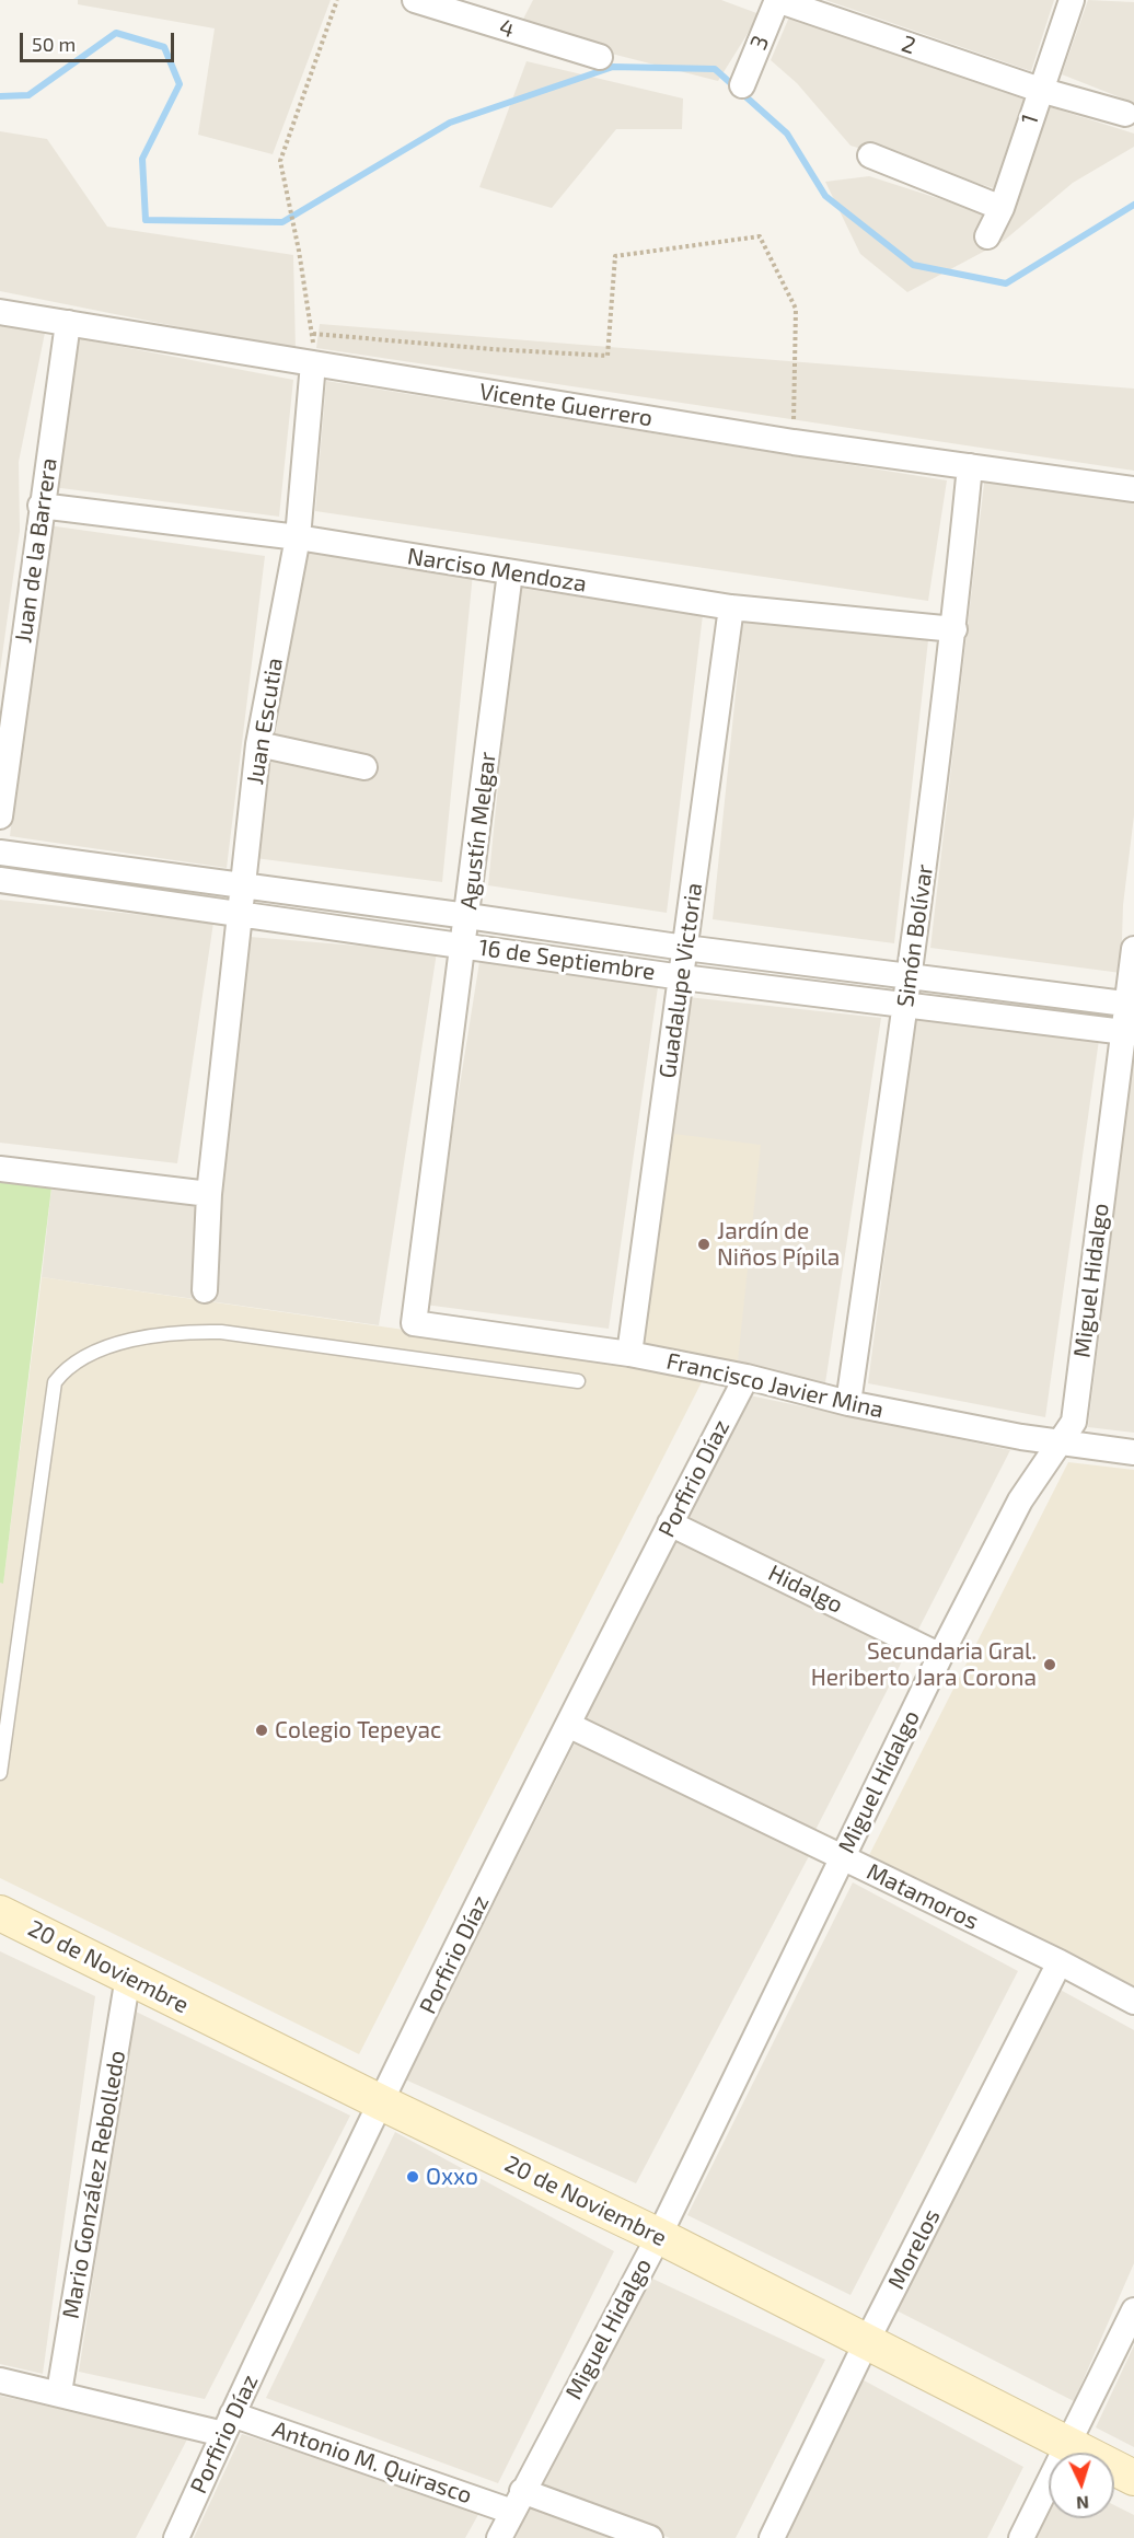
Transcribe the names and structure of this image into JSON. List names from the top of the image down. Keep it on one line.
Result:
{"streets":{"main road":["20 de Noviembre"],"street":["4","3","2","1","Vicente Guerrero","Juan de la Barrera","Narciso Mendoza","Juan Escutia","Agustín Melgar","Simón Bolívar","16 de Septiembre","Guadalupe Victoria","Miguel Hidalgo","Francisco Javier Mina","Porfirio Díaz","Hidalgo","Matamoros","Mario González Rebolledo","Morelos","Antonio M. Quirasco"]},"crossings":[["3","2"],["2","1"],["Vicente Guerrero","Juan de la Barrera"],["Vicente Guerrero","Juan Escutia"],["Vicente Guerrero","Simón Bolívar"],["Juan de la Barrera","Narciso Mendoza"],["Narciso Mendoza","Juan Escutia"],["Narciso Mendoza","Agustín Melgar"],["Narciso Mendoza","Simón Bolívar"],["Narciso Mendoza","Guadalupe Victoria"],["Juan Escutia","16 de Septiembre"],["Agustín Melgar","16 de Septiembre"],["Agustín Melgar","Francisco Javier Mina"],["Simón Bolívar","16 de Septiembre"],["Simón Bolívar","Francisco Javier Mina"],["16 de Septiembre","Guadalupe Victoria"],["16 de Septiembre","Miguel Hidalgo"],["Guadalupe Victoria","Francisco Javier Mina"],["Miguel Hidalgo","Francisco Javier Mina"],["Miguel Hidalgo","Hidalgo"],["Miguel Hidalgo","Matamoros"],["Miguel Hidalgo","20 de Noviembre"],["Miguel Hidalgo","Antonio M. Quirasco"],["Francisco Javier Mina","Porfirio Díaz"],["Porfirio Díaz","Hidalgo"],["Porfirio Díaz","Matamoros"],["Porfirio Díaz","20 de Noviembre"],["Porfirio Díaz","Antonio M. Quirasco"],["Matamoros","Morelos"],["20 de Noviembre","Mario González Rebolledo"],["20 de Noviembre","Morelos"],["Mario González Rebolledo","Antonio M. Quirasco"]],"places":["Jardín de Niños Pípila","Secundaria Gral. Heriberto Jara Corona","Colegio Tepeyac","Oxxo"],"scale_bar":"50 m","north":"bottom"}
